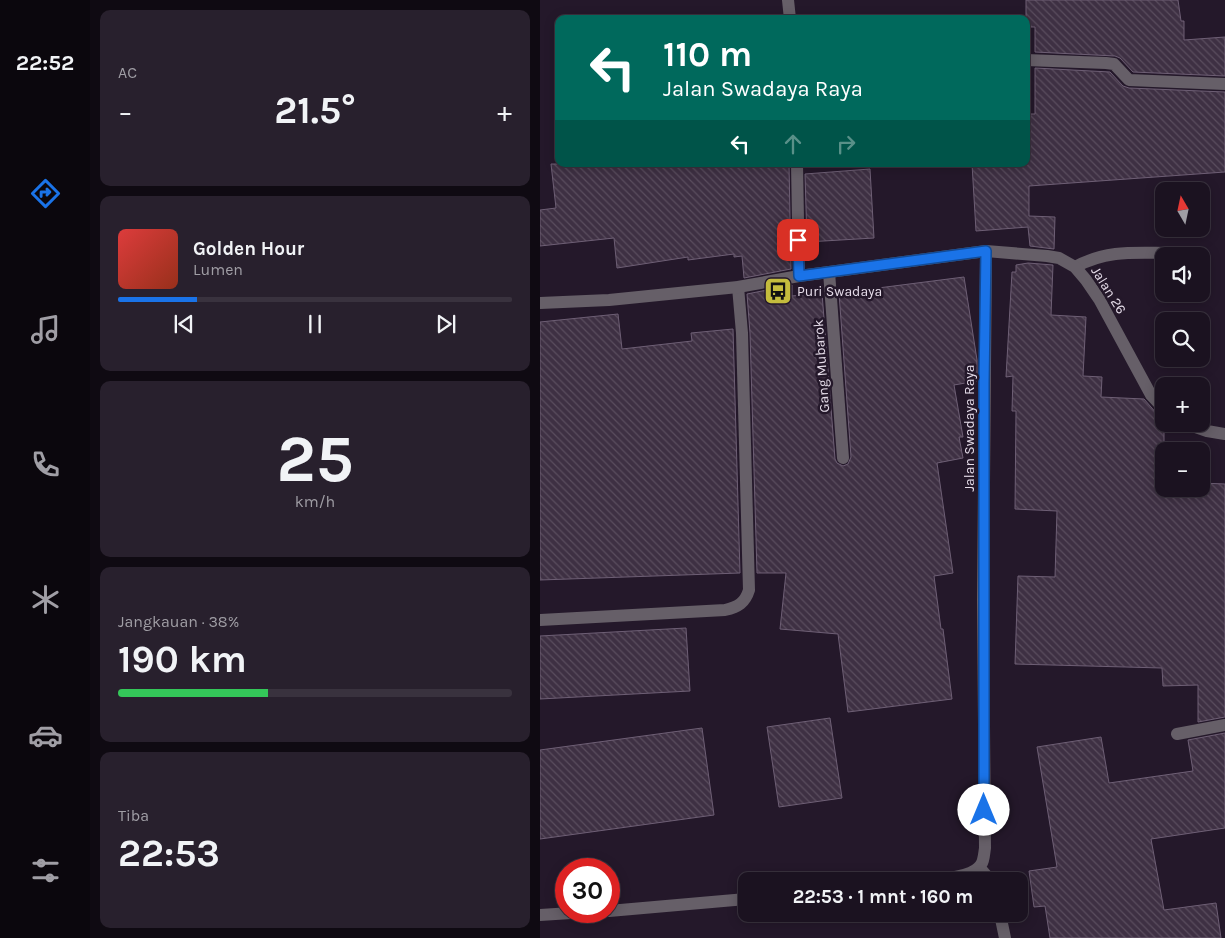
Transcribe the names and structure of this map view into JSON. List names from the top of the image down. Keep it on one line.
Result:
{"streets":{"street":["Jalan 26","Gang Mubarok","Jalan Swadaya Raya"]},"crossings":[["Jalan 26","Jalan Swadaya Raya"]],"places":{"bus stop":["Puri Swadaya"]},"north":"top","page":{"tabs":"22:52","tile":["AC",["25","km/h"],["Jangkauan · 38%","190 km"],["Tiba","22:53"]],"turn":["110 m","Jalan Swadaya Raya"],"heat":["−","21.5°","+"],"map_buttons":["+","−"],"song":["Golden Hour","Lumen"],"limit":"30","trip":"22:53 · 1 mnt · 160 m"}}
